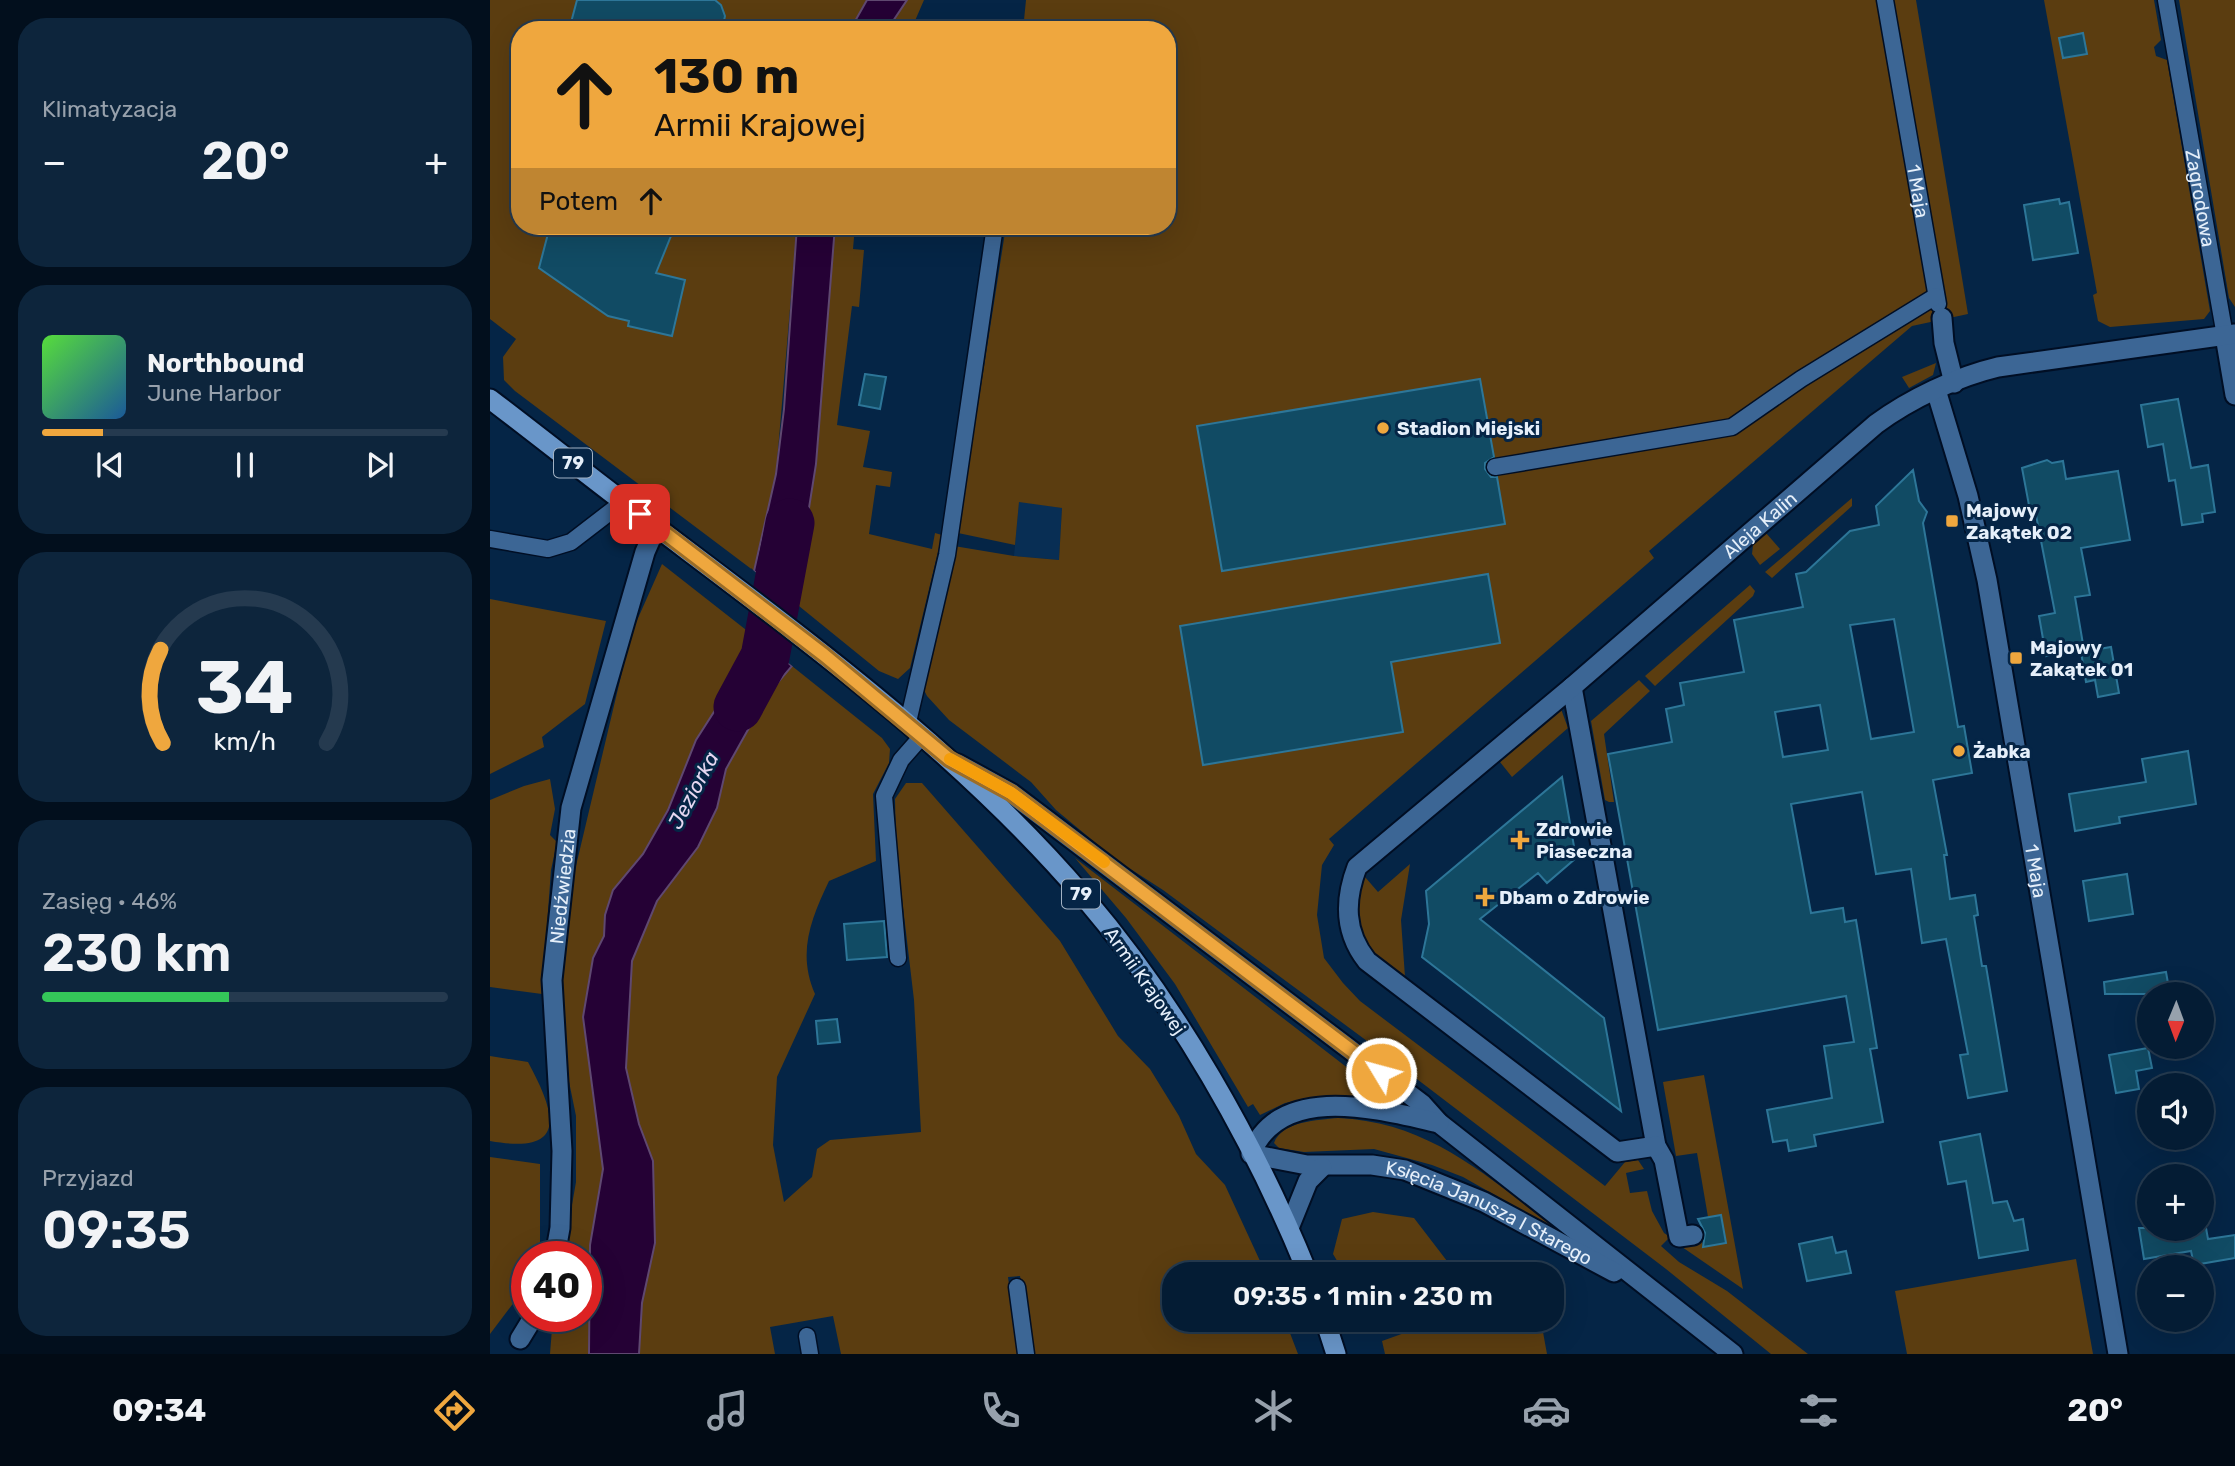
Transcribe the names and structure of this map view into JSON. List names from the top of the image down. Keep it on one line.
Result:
{"streets":{"main road":["79","Armii Krajowej"],"street":["1 Maja","Zagrodowa","Aleja Kalin","Niedźwiedzia","Księcia Janusza I Starego"]},"crossings":[["1 Maja","Aleja Kalin"],["Zagrodowa","Aleja Kalin"],["79","Niedźwiedzia"],["79","Armii Krajowej"],["Niedźwiedzia","Armii Krajowej"],["Armii Krajowej","Księcia Janusza I Starego"]],"water":["Jeziorka"],"places":{"other":["Stadion Miejski","Żabka"],"transit":["Majowy Zakątek 02","Majowy Zakątek 01"],"health":["Zdrowie Piaseczna","Dbam o Zdrowie"]},"north":"bottom","page":{"tile":["Klimatyzacja",["Zasięg · 46%","230 km"],["Przyjazd","09:35"]],"turn":["130 m","Armii Krajowej"],"heat":["−","20°","+"],"then":"Potem","song":["Northbound","June Harbor"],"map_buttons":["+","−"],"limit":"40","trip":"09:35 · 1 min · 230 m","tabs":["09:34","20°"],"gauge":["34","km/h"]}}
